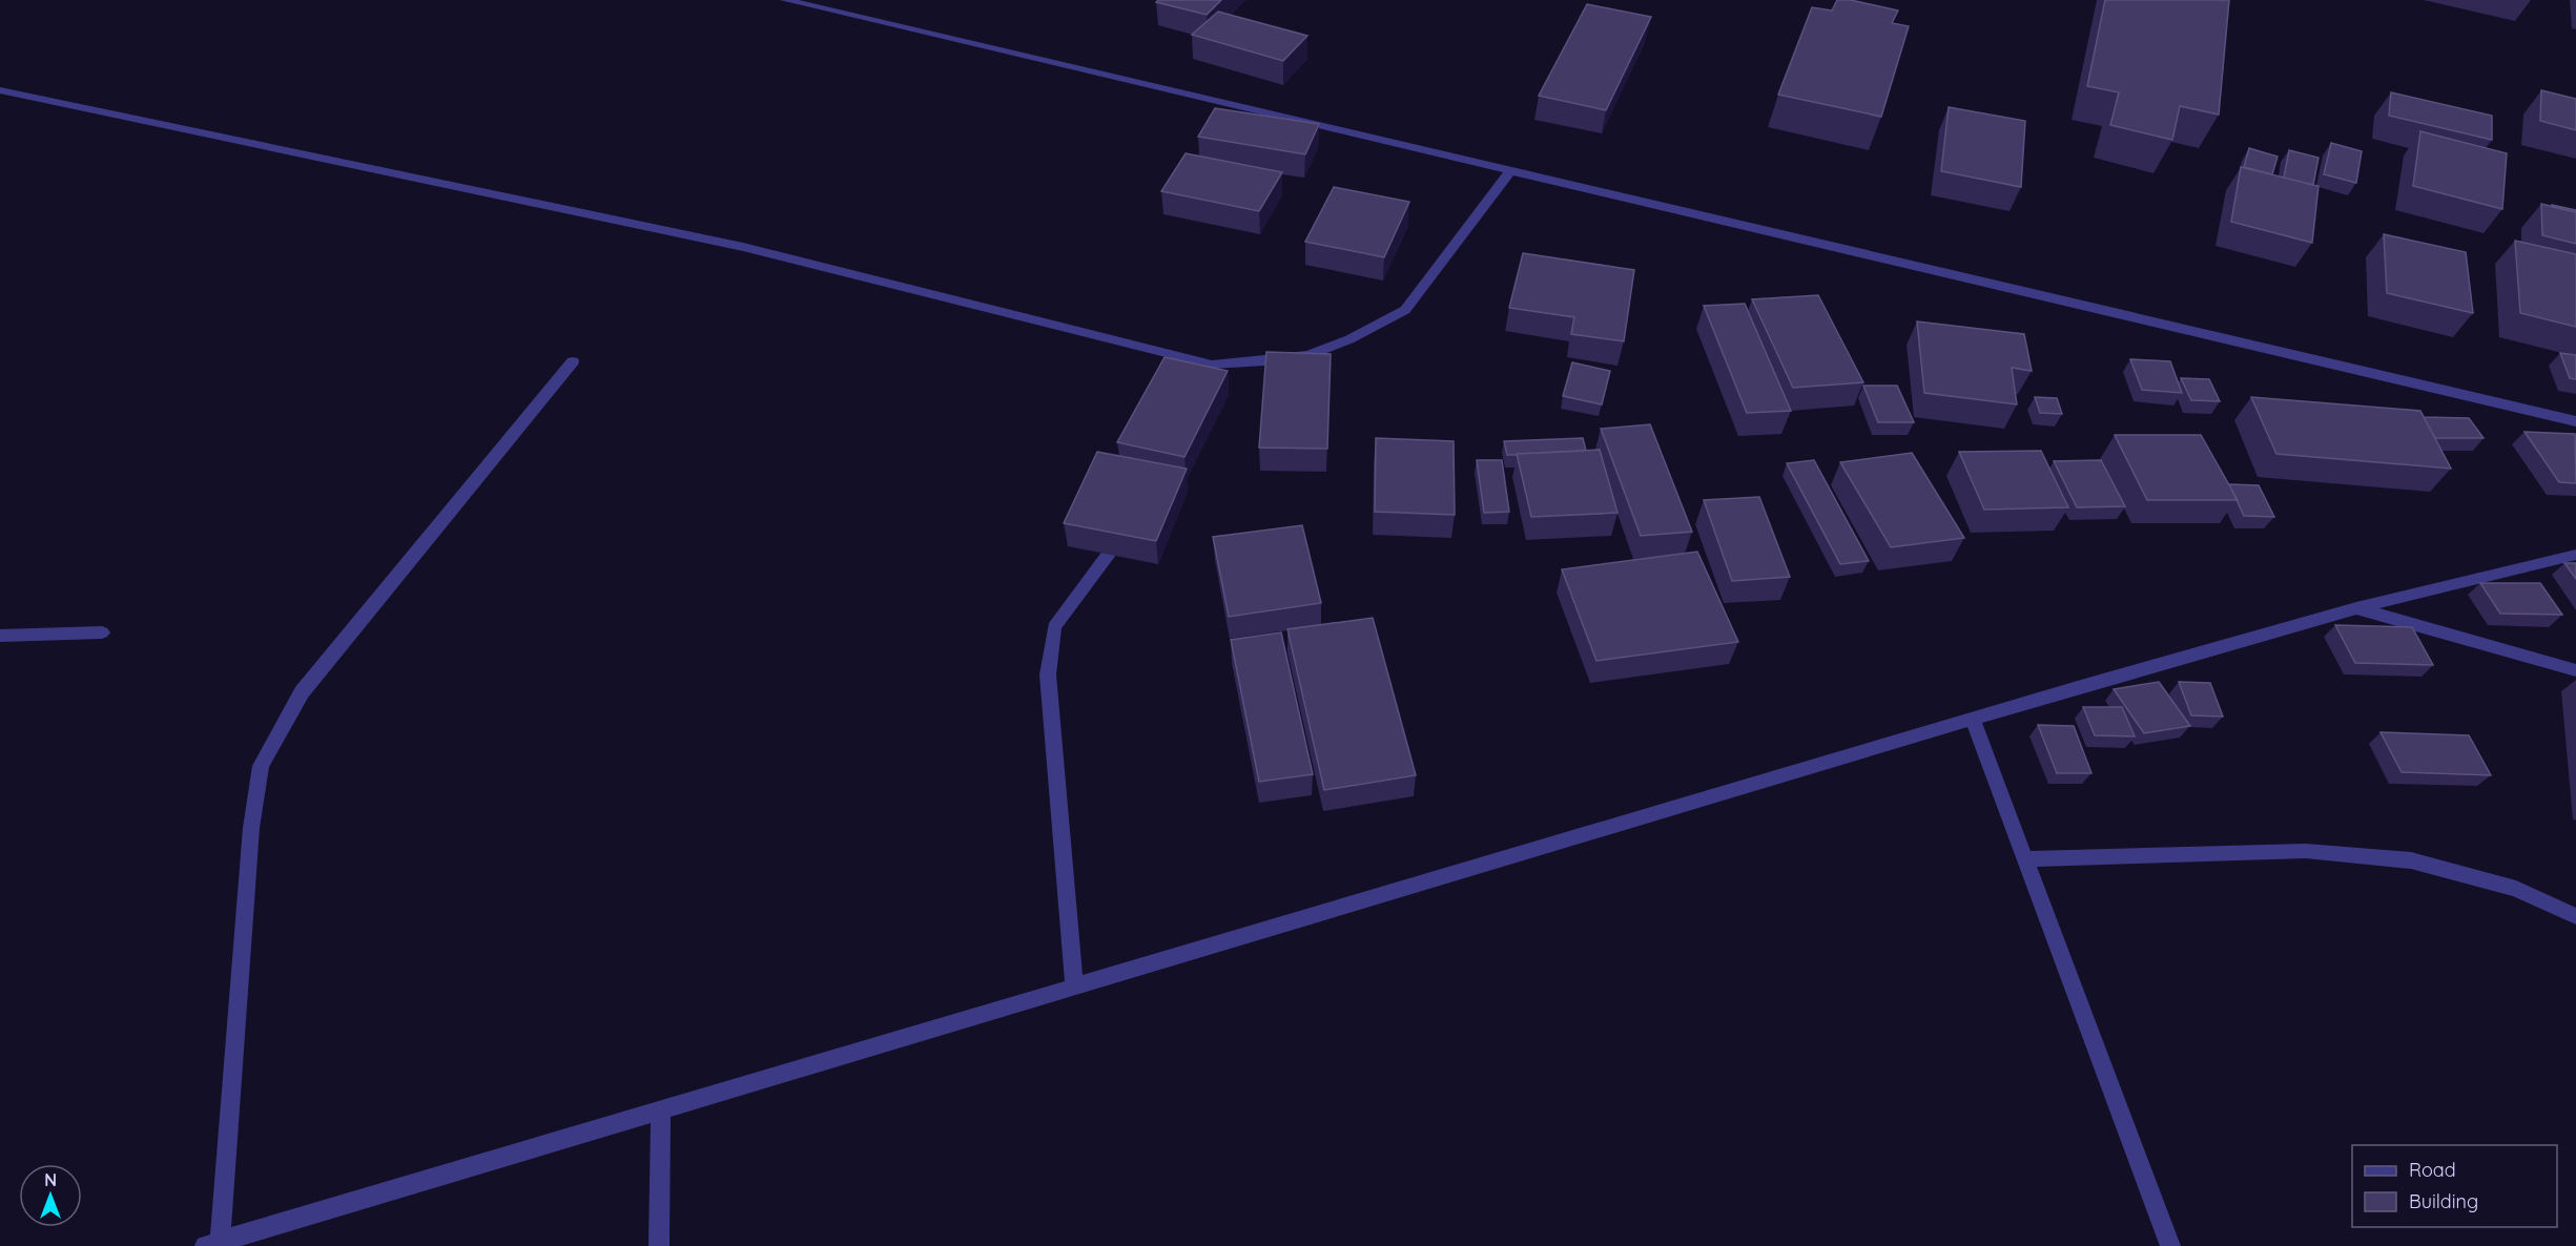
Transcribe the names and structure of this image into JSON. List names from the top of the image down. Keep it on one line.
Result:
{"legend":["Road","Building"],"north":"top"}
